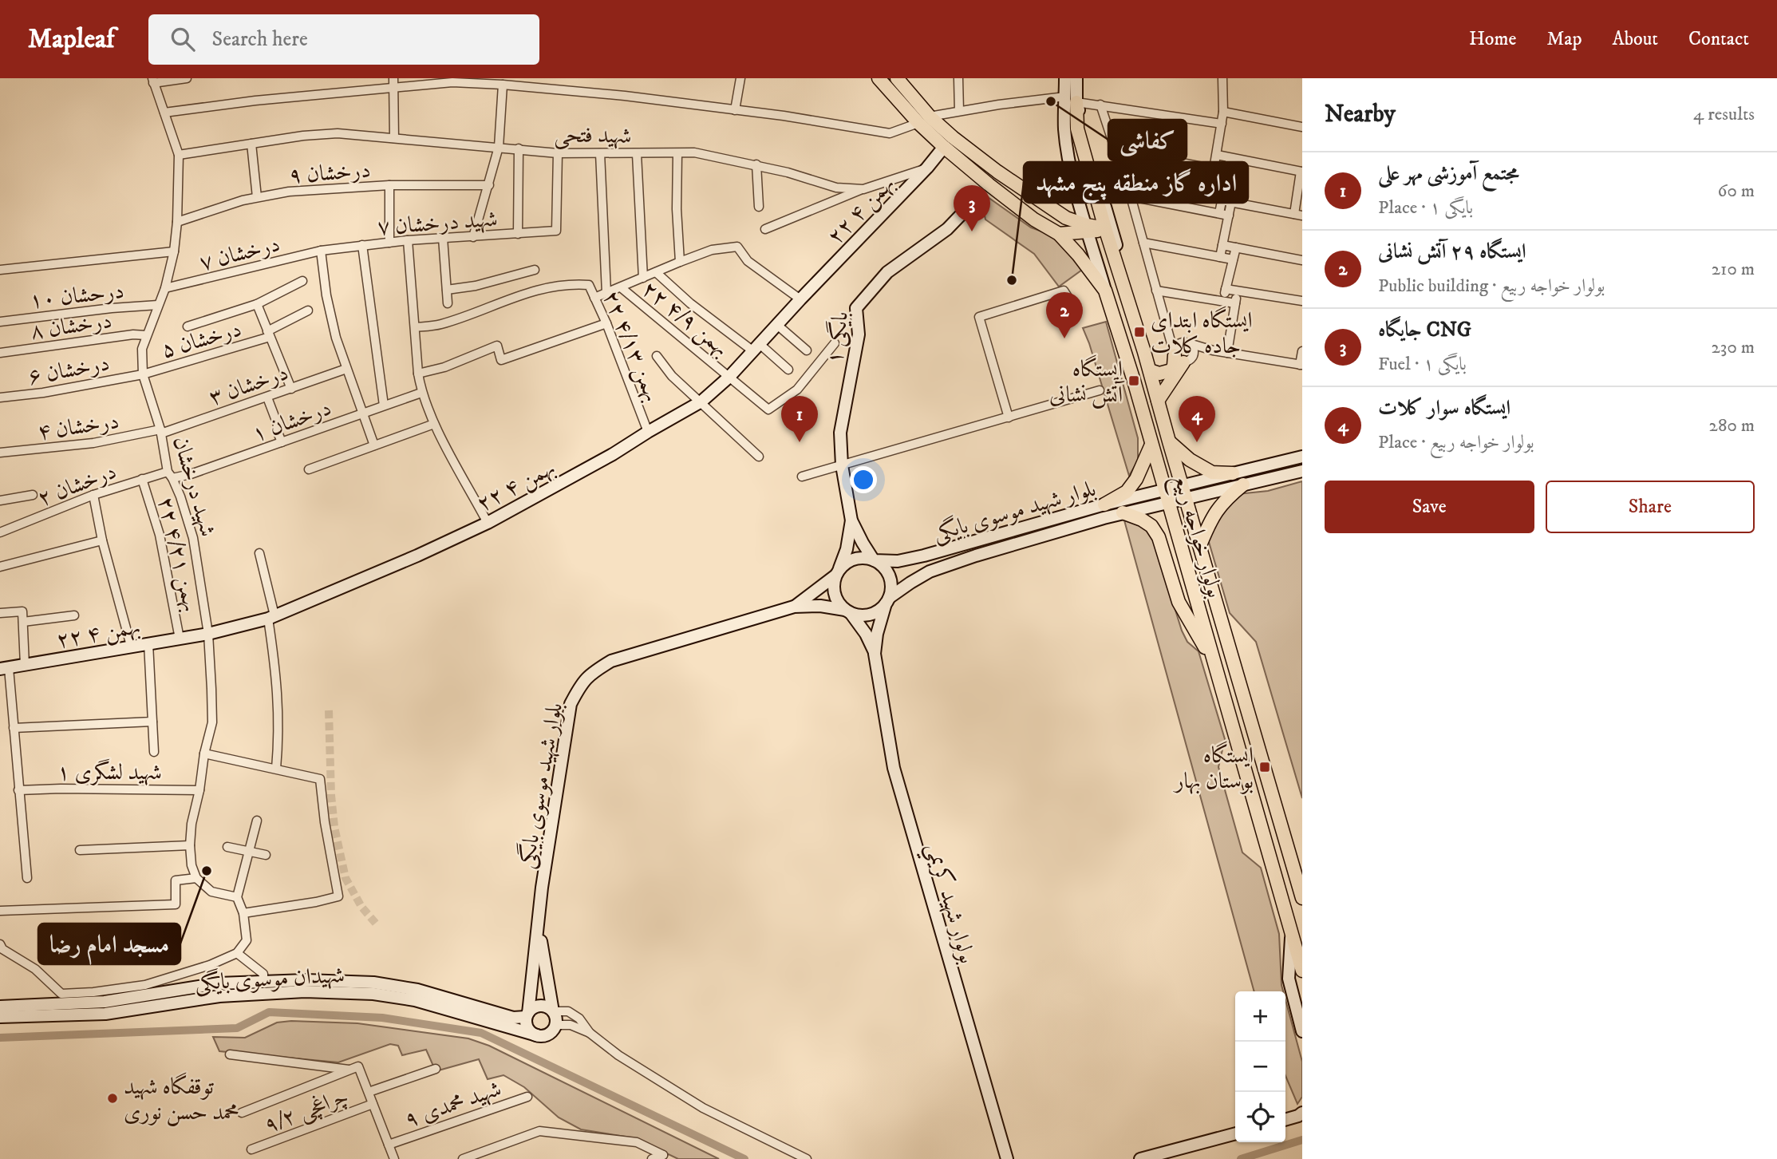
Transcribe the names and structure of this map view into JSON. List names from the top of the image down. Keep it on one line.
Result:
{"streets":{"main road":["بولوار خواجه ربیع"],"street":["شهید فتحی","درخشان ۹","۲۲ بهمن ۴","شهید درخشان ۷","درخشان ۷","درحشان ۱۰","۲۲ بهمن ۴/۹","درخشان ۸","بایگی ۱","درخشان ۵","۲۲ بهمن ۴/۱۳","درخشان ۶","درخشان ۳","درخشان ۱","درخشان ۴","درخشان ۲","شهید درخشان","بلوار شهید موسوی بایگی","۲۲ بهمن ۴/۲۱","شهید لشگری ۱","بولوار شهيد كريمي","شهیدان موسوی بایگی","شهید محمدی ۹","۹/۲ چراغچی"]},"crossings":[["شهید فتحی","۲۲ بهمن ۴"],["شهید فتحی","شهید درخشان ۷"],["شهید فتحی","شهید درخشان"],["درخشان ۹","شهید درخشان"],["۲۲ بهمن ۴","۲۲ بهمن ۴/۹"],["۲۲ بهمن ۴","۲۲ بهمن ۴/۱۳"],["۲۲ بهمن ۴","شهید درخشان"],["۲۲ بهمن ۴","۲۲ بهمن ۴/۲۱"],["شهید درخشان ۷","درخشان ۷"],["درخشان ۷","شهید درخشان"],["درحشان ۱۰","شهید درخشان"],["درخشان ۸","شهید درخشان"],["درخشان ۵","درخشان ۶"],["درخشان ۵","شهید درخشان"],["درخشان ۶","شهید درخشان"],["درخشان ۳","درخشان ۴"],["درخشان ۳","شهید درخشان"],["درخشان ۱","درخشان ۲"],["درخشان ۱","شهید درخشان"],["درخشان ۴","شهید درخشان"],["درخشان ۲","شهید درخشان"],["درخشان ۲","۲۲ بهمن ۴/۲۱"],["شهید درخشان","شهید لشگری ۱"],["بلوار شهید موسوی بایگی","بولوار خواجه ربیع"],["بلوار شهید موسوی بایگی","بولوار شهيد كريمي"],["بلوار شهید موسوی بایگی","شهیدان موسوی بایگی"]],"places":{"other":["کفاشی","اداره گاز منطقه پنج مشهد","مسجد امام رضا","توقفگاه شهید محمد حسن نوری"],"transit":["ایستگاه ابتدای جاده کلات","ایستگاه آتش نشانی","ایستگاه بوستان بهار"]},"page":{"header":"Mapleaf","search":"Search here","nav":["Home","Map","About","Contact"],"heading":["Nearby","4 results"],"list":[{"mark":"1","name":"مجتمع آموزشی مهر علی","note":"Place · بایگی ۱","value":"60 m"},{"mark":"2","name":"ایستگاه ۲۹ آتش نشانی","note":"Public building · بولوار خواجه ربیع","value":"210 m"},{"mark":"3","name":"جایگاه CNG","note":"Fuel · بایگی ۱","value":"230 m"},{"mark":"4","name":"ایستگاه سوار کلات","note":"Place · بولوار خواجه ربیع","value":"280 m"}],"pins":["3","2","1","4"],"buttons":["Save","Share"],"map_buttons":["+","−"]}}
